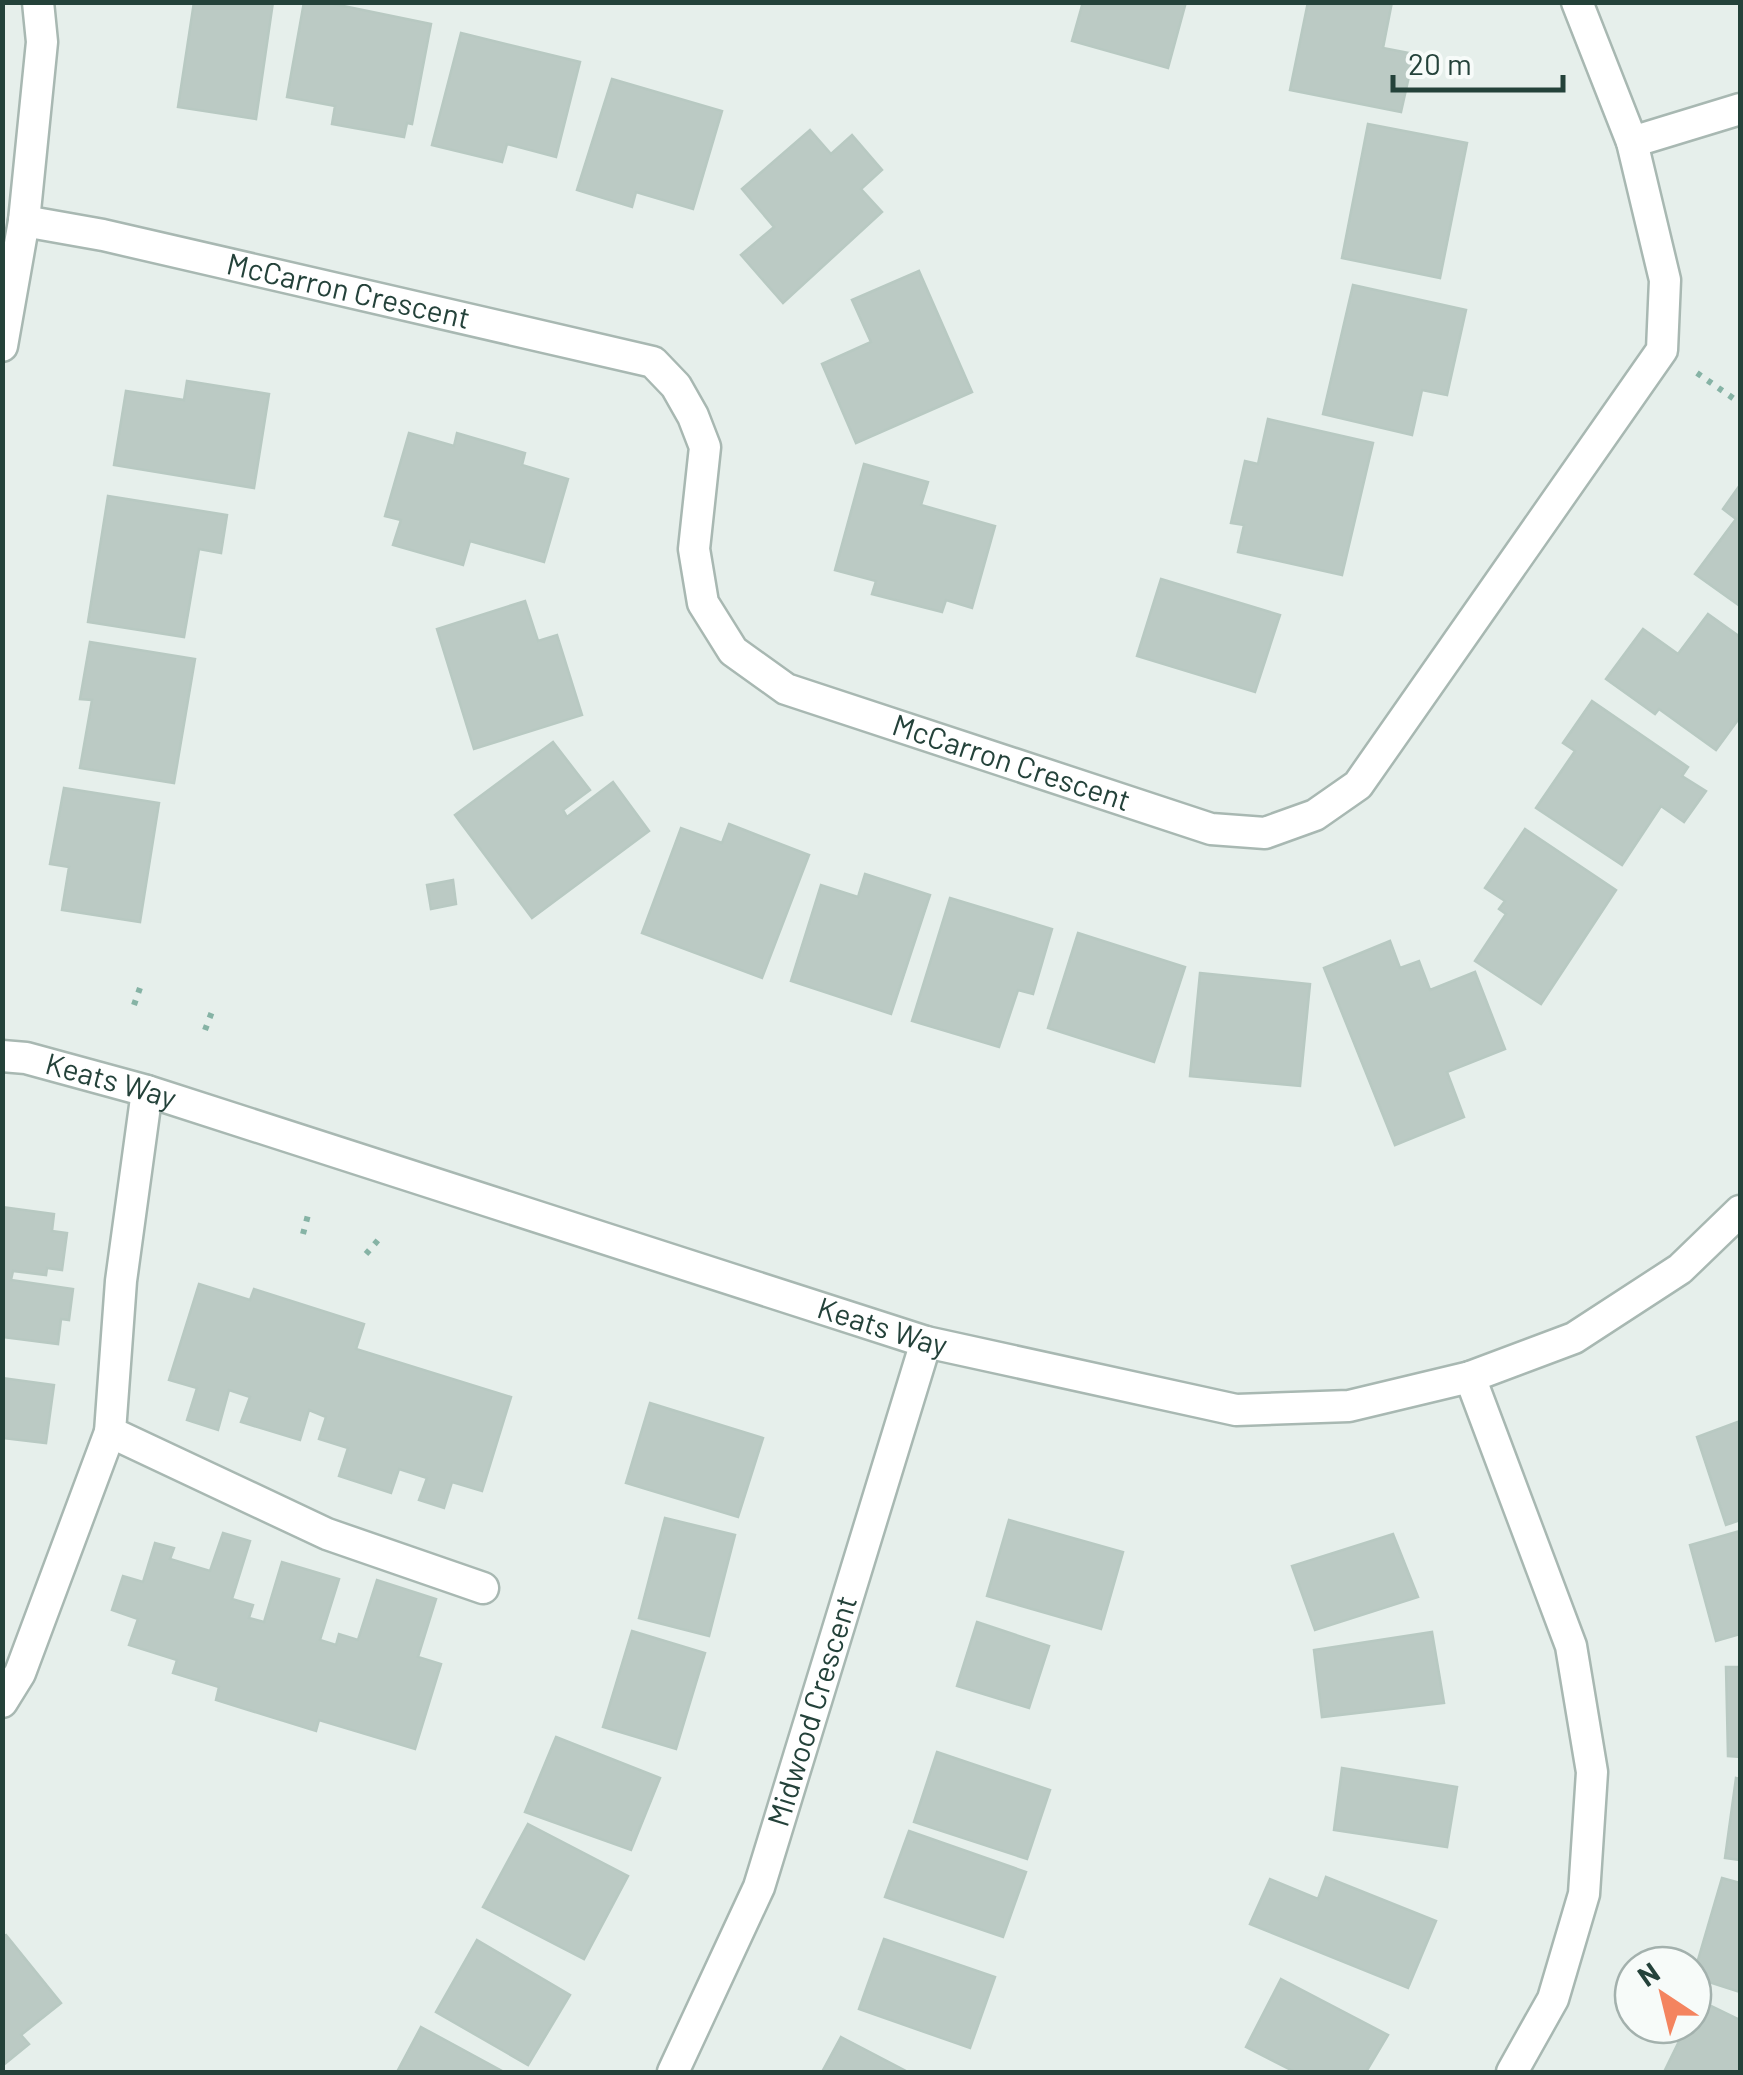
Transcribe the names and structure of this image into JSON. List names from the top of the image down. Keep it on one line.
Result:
{"streets":{"street":["McCarron Crescent","Keats Way","Midwood Crescent"]},"crossings":[["Keats Way","Midwood Crescent"]],"scale_bar":"20 m","north":"top left"}
